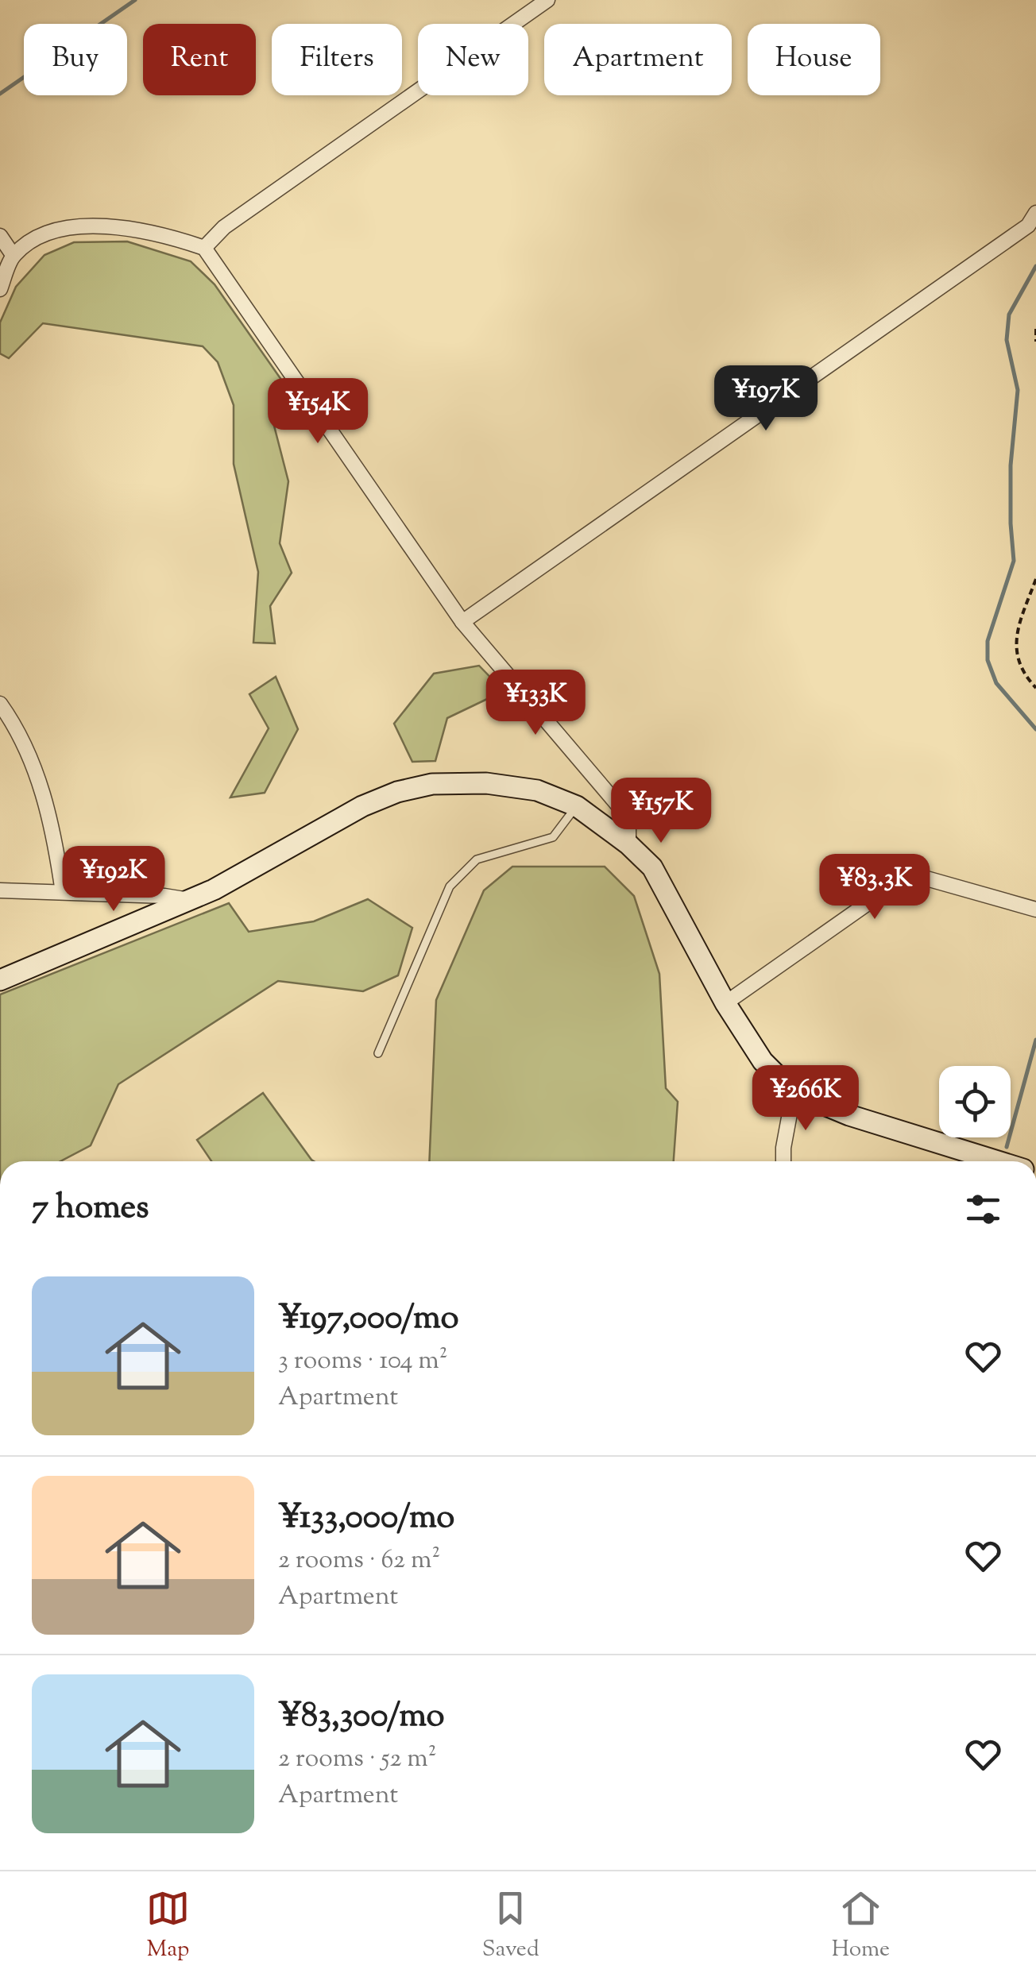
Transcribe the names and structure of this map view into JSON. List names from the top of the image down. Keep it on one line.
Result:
{"page":{"chip":["Buy","Rent","Filters","New","Apartment","House"],"price":["¥197K","¥154K","¥133K","¥157K","¥192K","¥83.3K","¥266K"],"heading":"7 homes","list":[{"name":"¥197,000/mo","note":"3 rooms · 104 m² · Apartment"},{"name":"¥133,000/mo","note":"2 rooms · 62 m² · Apartment"},{"name":"¥83,300/mo","note":"2 rooms · 52 m² · Apartment"}],"tabs":["Map","Saved","Home"]}}
